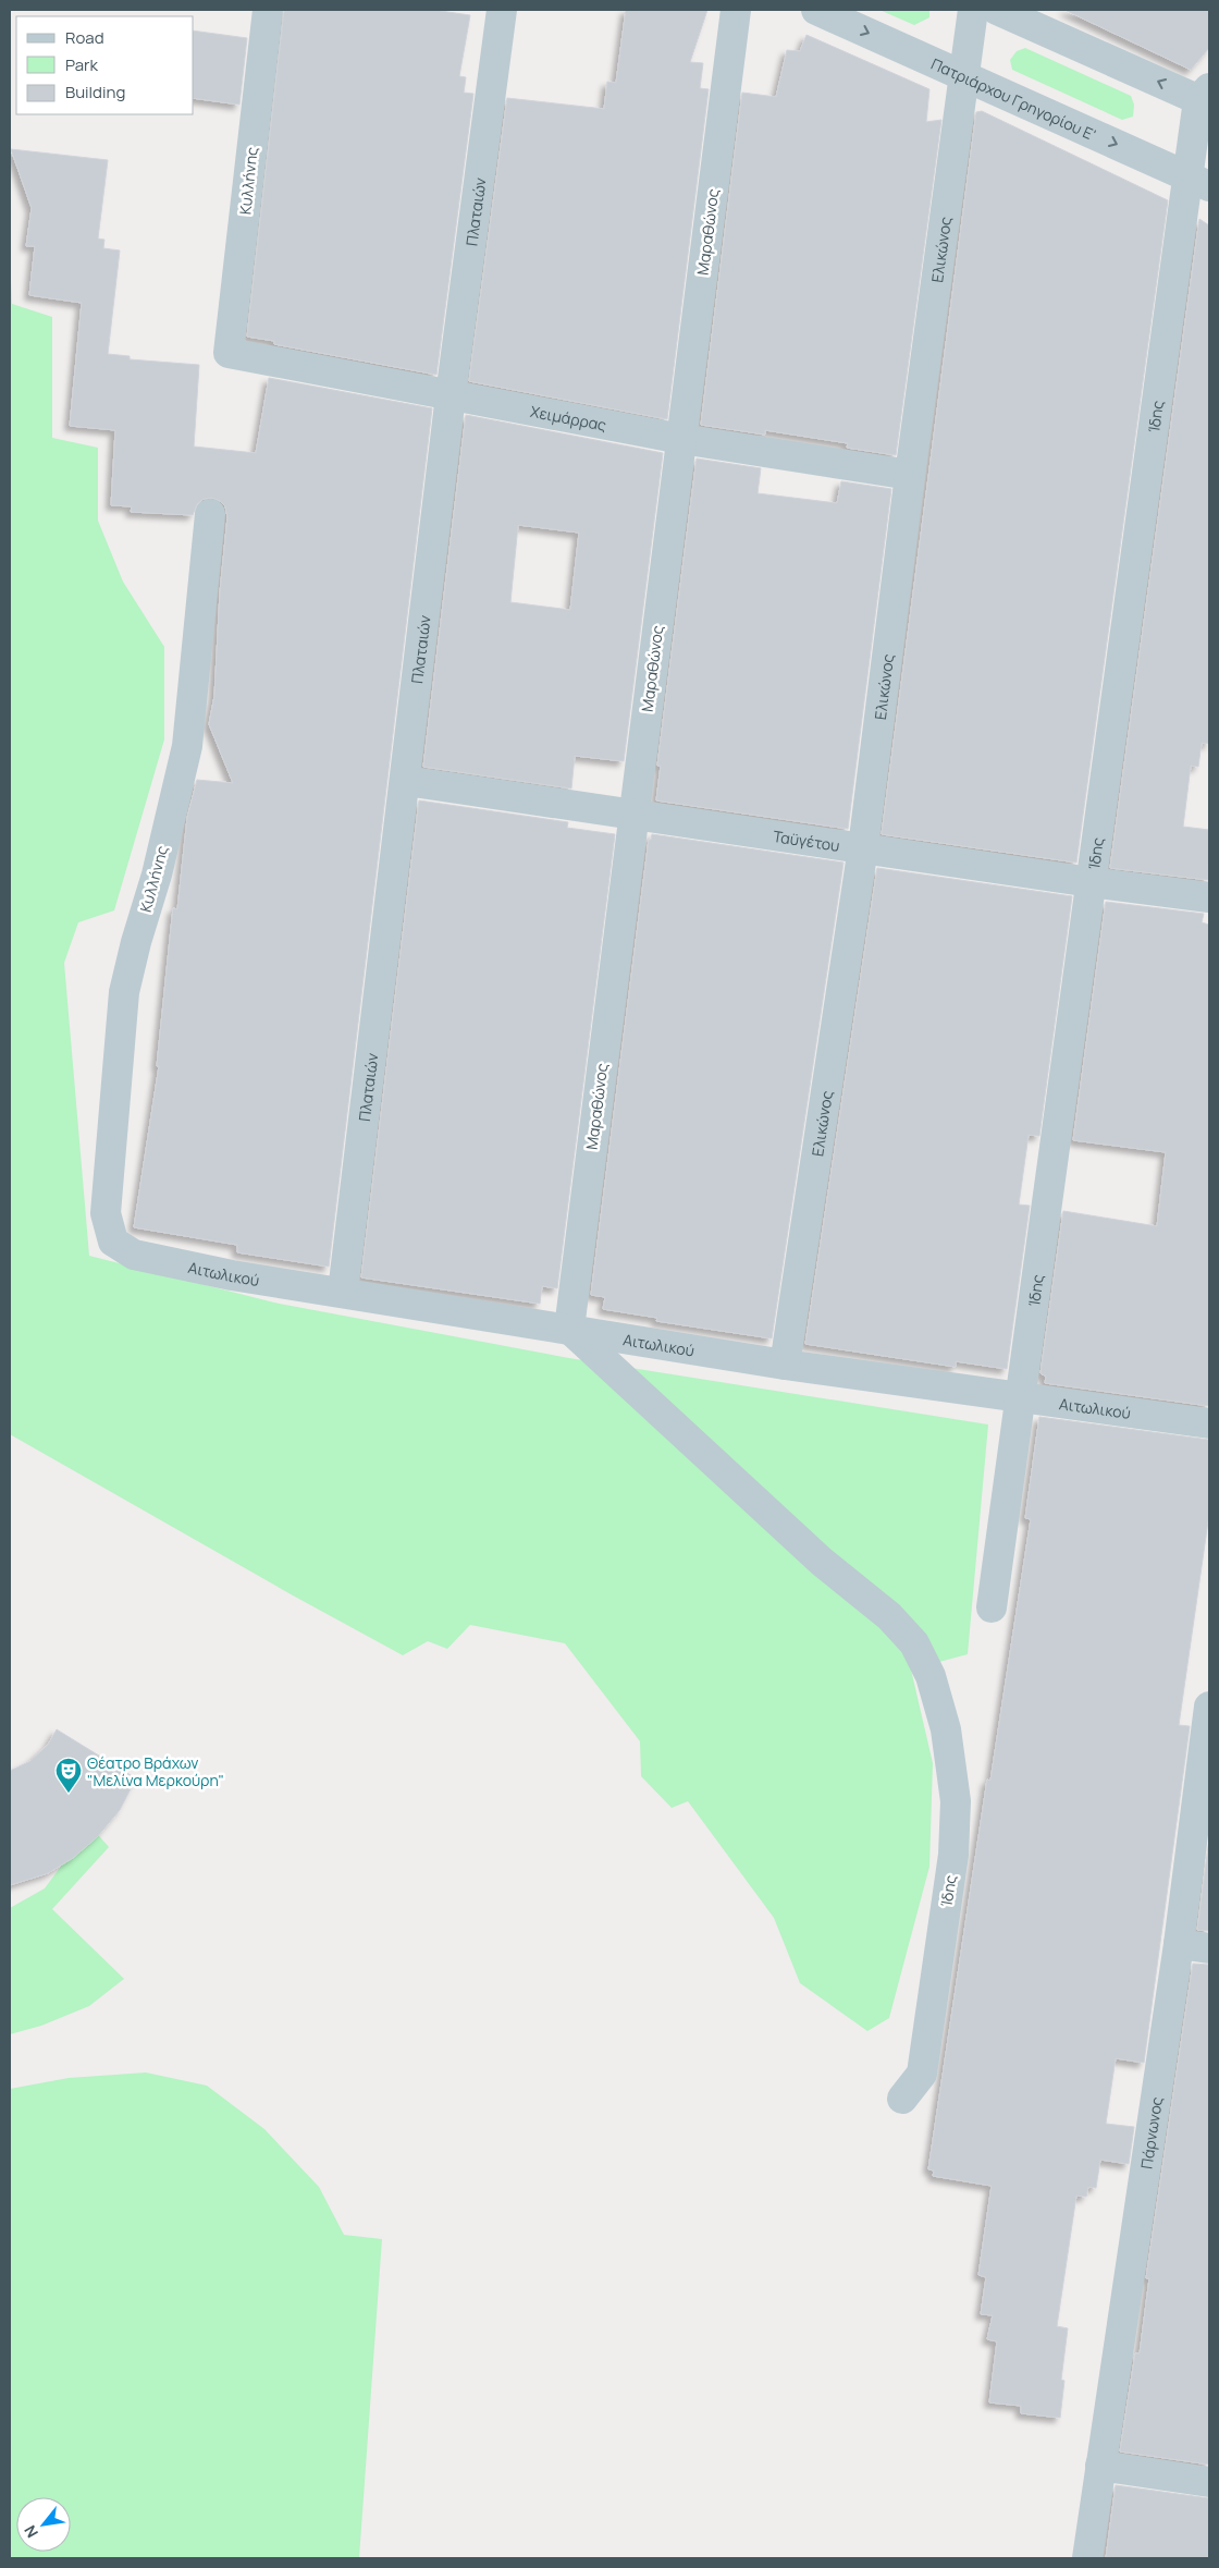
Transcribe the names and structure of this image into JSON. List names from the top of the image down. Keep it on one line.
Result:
{"streets":{"street":["Πατριάρχου Γρηγορίου Ε'","Κυλλήνης","Πλαταιών","Μαραθώνος","Ελικώνος","Χειμάρρας","Ίδης","Ταϋγέτου","Αιτωλικού","Πάρνωνος"]},"crossings":[["Πατριάρχου Γρηγορίου Ε'","Ελικώνος"],["Πατριάρχου Γρηγορίου Ε'","Ίδης"],["Κυλλήνης","Χειμάρρας"],["Κυλλήνης","Αιτωλικού"],["Πλαταιών","Χειμάρρας"],["Πλαταιών","Ταϋγέτου"],["Πλαταιών","Αιτωλικού"],["Μαραθώνος","Χειμάρρας"],["Μαραθώνος","Ίδης"],["Μαραθώνος","Ταϋγέτου"],["Μαραθώνος","Αιτωλικού"],["Ελικώνος","Χειμάρρας"],["Ελικώνος","Ταϋγέτου"],["Ελικώνος","Αιτωλικού"],["Ίδης","Ταϋγέτου"],["Ίδης","Αιτωλικού"]],"places":{"theatre":["Θέατρο Βράχων \"Μελίνα Μερκούρη\""]},"legend":["Road","Park","Building"],"north":"bottom left"}
